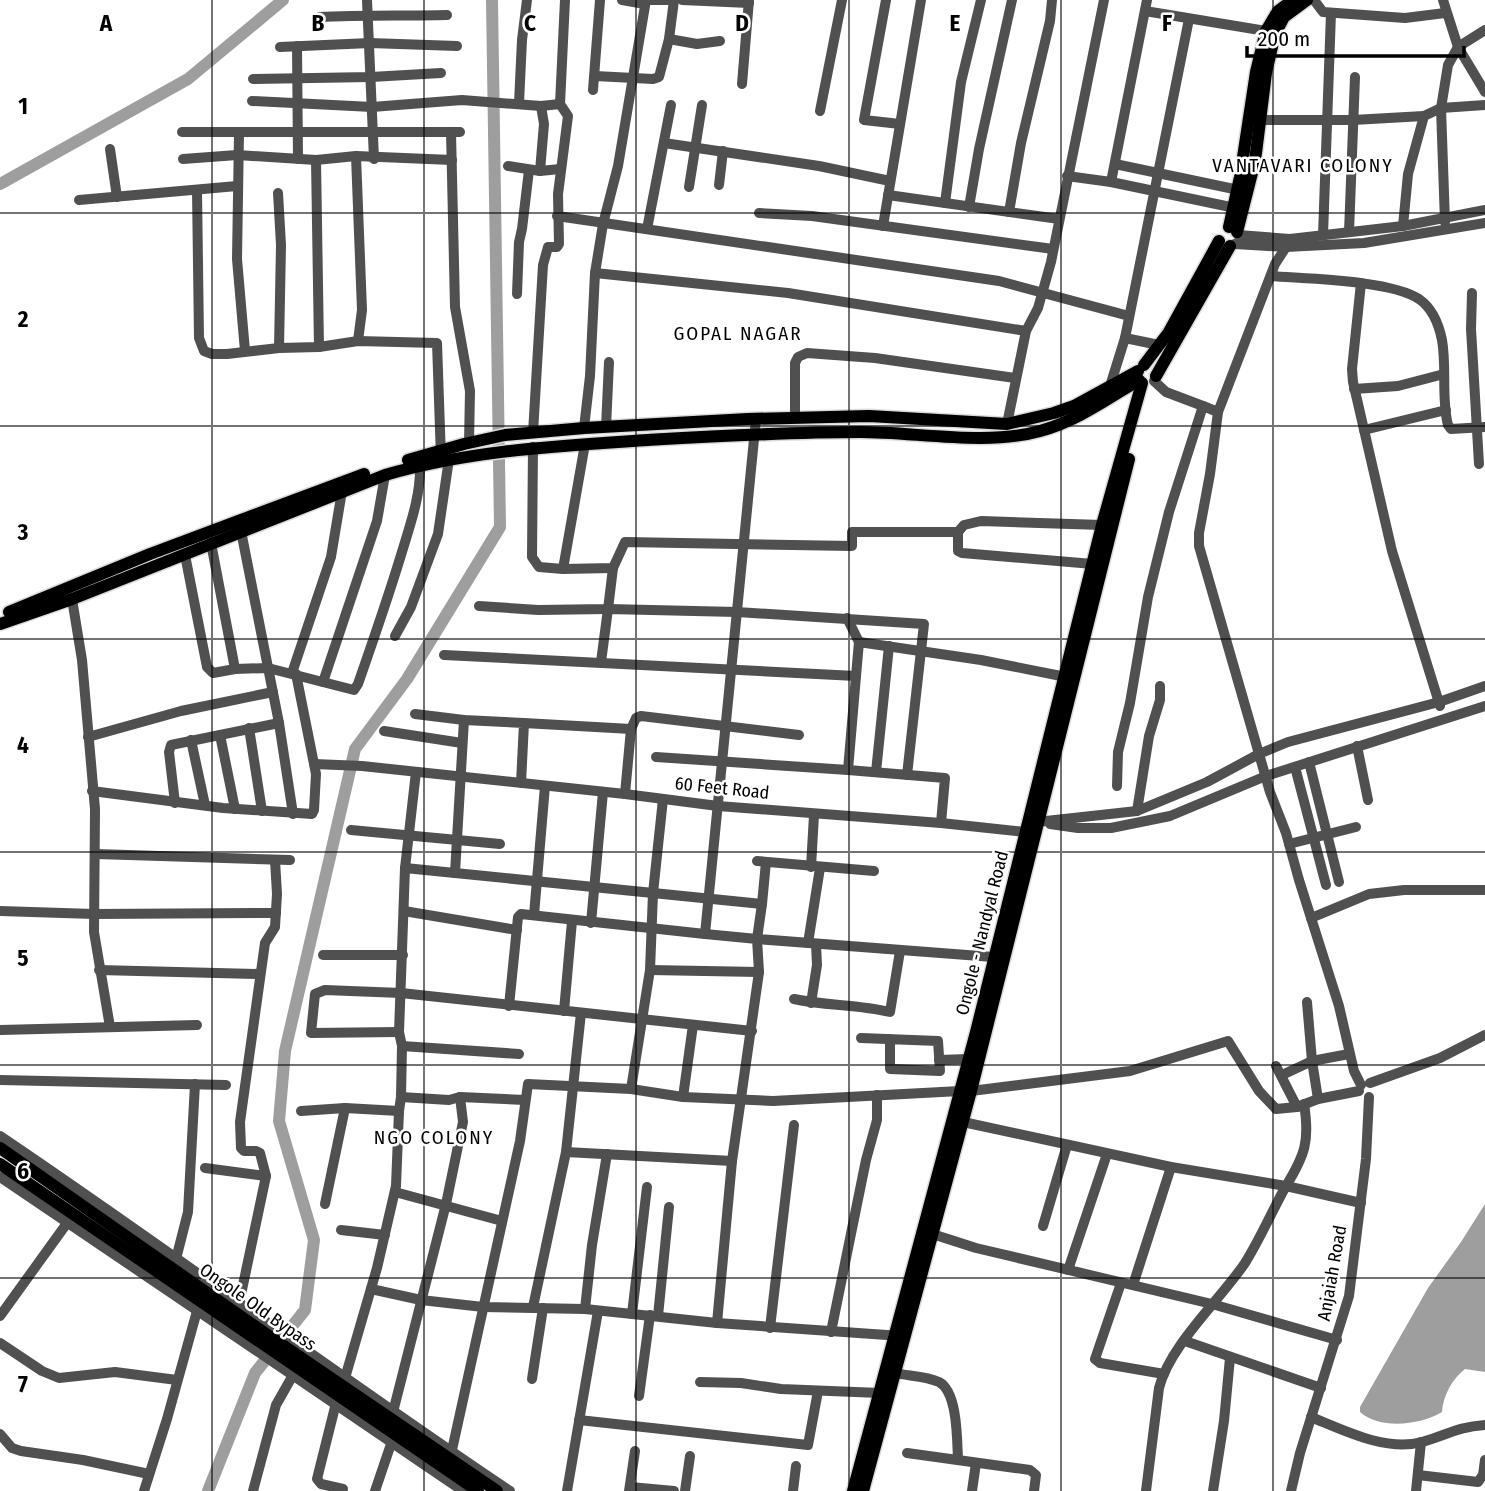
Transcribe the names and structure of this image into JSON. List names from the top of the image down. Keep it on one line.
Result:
{"streets":{"main road":["Ongole - Nandyal Road","Ongole Old Bypass"],"street":["60 Feet Road","Anjaiah Road"]},"crossings":[["60 Feet Road","Ongole - Nandyal Road"]],"districts":["VANTAVARI COLONY","GOPAL NAGAR","NGO COLONY"],"scale_bar":"200 m","grid":{"columns":["A","B","C","D","E","F"],"rows":["1","2","3","4","5","6","7"]}}
